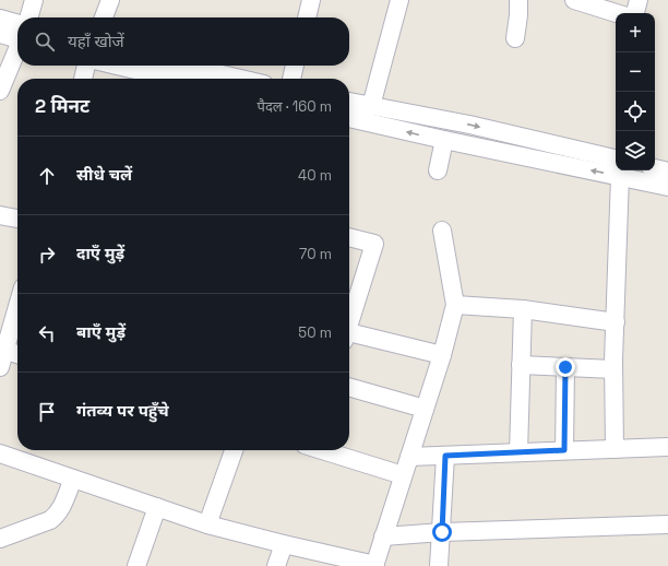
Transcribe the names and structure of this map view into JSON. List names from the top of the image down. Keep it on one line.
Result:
{"page":{"map_buttons":["+","−"],"search":"यहाँ खोजें","heading":["2 मिनट","पैदल · 160 m"],"list":[["सीधे चलें","40 m"],["दाएँ मुड़ें","70 m"],["बाएँ मुड़ें","50 m"],"गंतव्य पर पहुँचे"]}}
